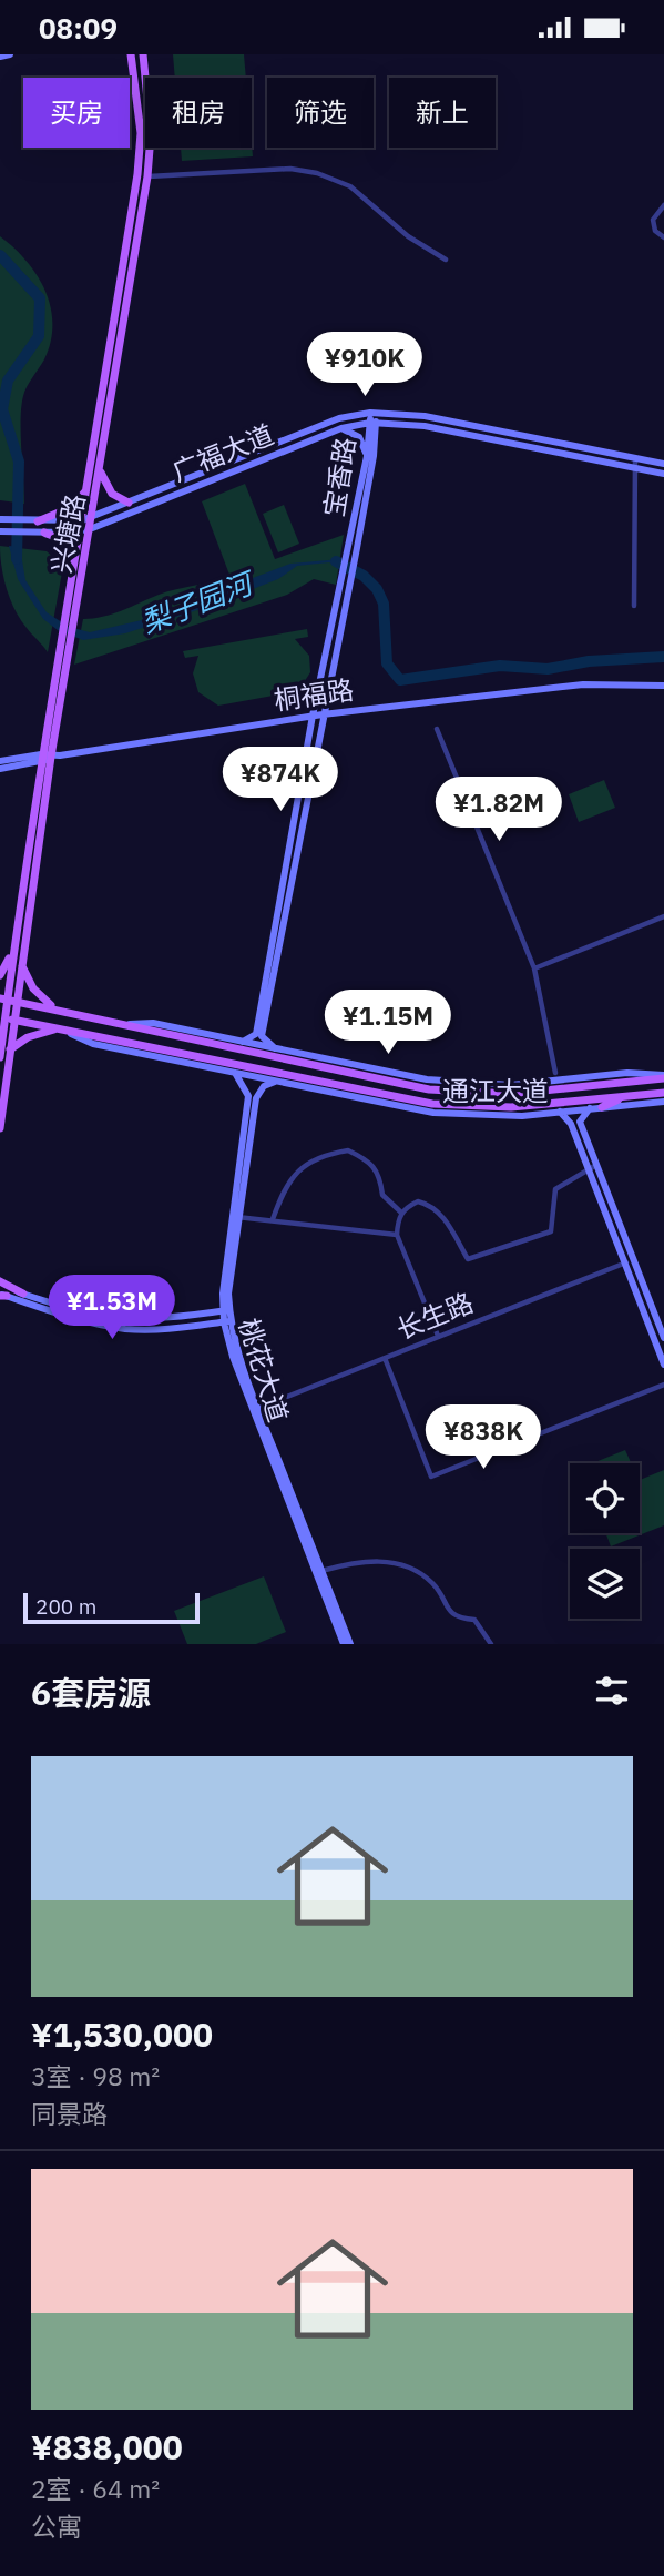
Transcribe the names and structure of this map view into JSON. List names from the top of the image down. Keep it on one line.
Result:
{"streets":{"main road":["兴塘路","通江大道"],"street":["广福大道","宝香路","桐福路","长生路","桃花大道"]},"crossings":[["广福大道","宝香路"],["广福大道","兴塘路"],["宝香路","桐福路"],["兴塘路","桐福路"],["兴塘路","通江大道"],["长生路","桃花大道"]],"water":["梨子园河"],"scale_bar":"200 m","page":{"status":"08:09","chip":["买房","租房","筛选","新上"],"price":["¥910K","¥874K","¥1.82M","¥1.15M","¥1.53M","¥838K"],"scale":"200 m","heading":"6套房源","list":[{"name":"¥1,530,000","note":"3室 · 98 m² · 同景路"},{"name":"¥838,000","note":"2室 · 64 m² · 公寓"}]}}
